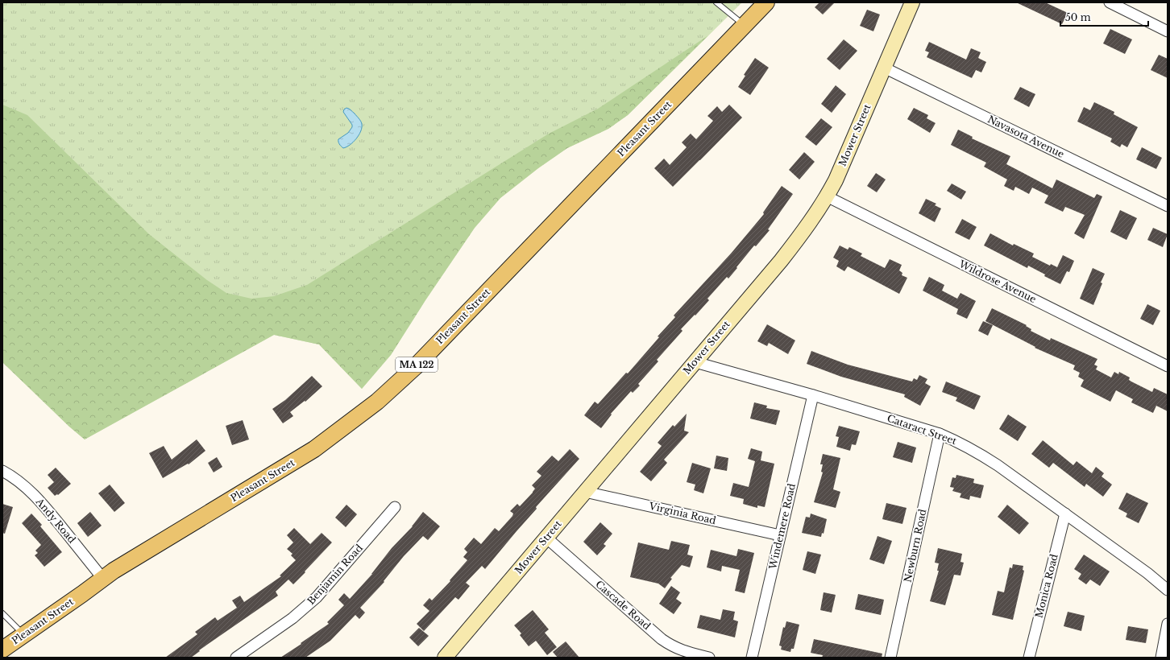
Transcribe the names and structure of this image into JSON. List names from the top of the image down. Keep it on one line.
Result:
{"streets":{"main road":["Pleasant Street","MA 122"],"street":["Mower Street","Navasota Avenue","Wildrose Avenue","Cataract Street","Virginia Road","Andy Road","Windemere Road","Newburn Road","Benjamin Road","Monica Road","Cascade Road"]},"crossings":[["Pleasant Street","Andy Road"],["Mower Street","Navasota Avenue"],["Mower Street","Wildrose Avenue"],["Mower Street","Cataract Street"],["Mower Street","Virginia Road"],["Mower Street","Cascade Road"],["Cataract Street","Windemere Road"],["Cataract Street","Newburn Road"],["Cataract Street","Monica Road"],["Virginia Road","Windemere Road"]],"scale_bar":"50 m"}
